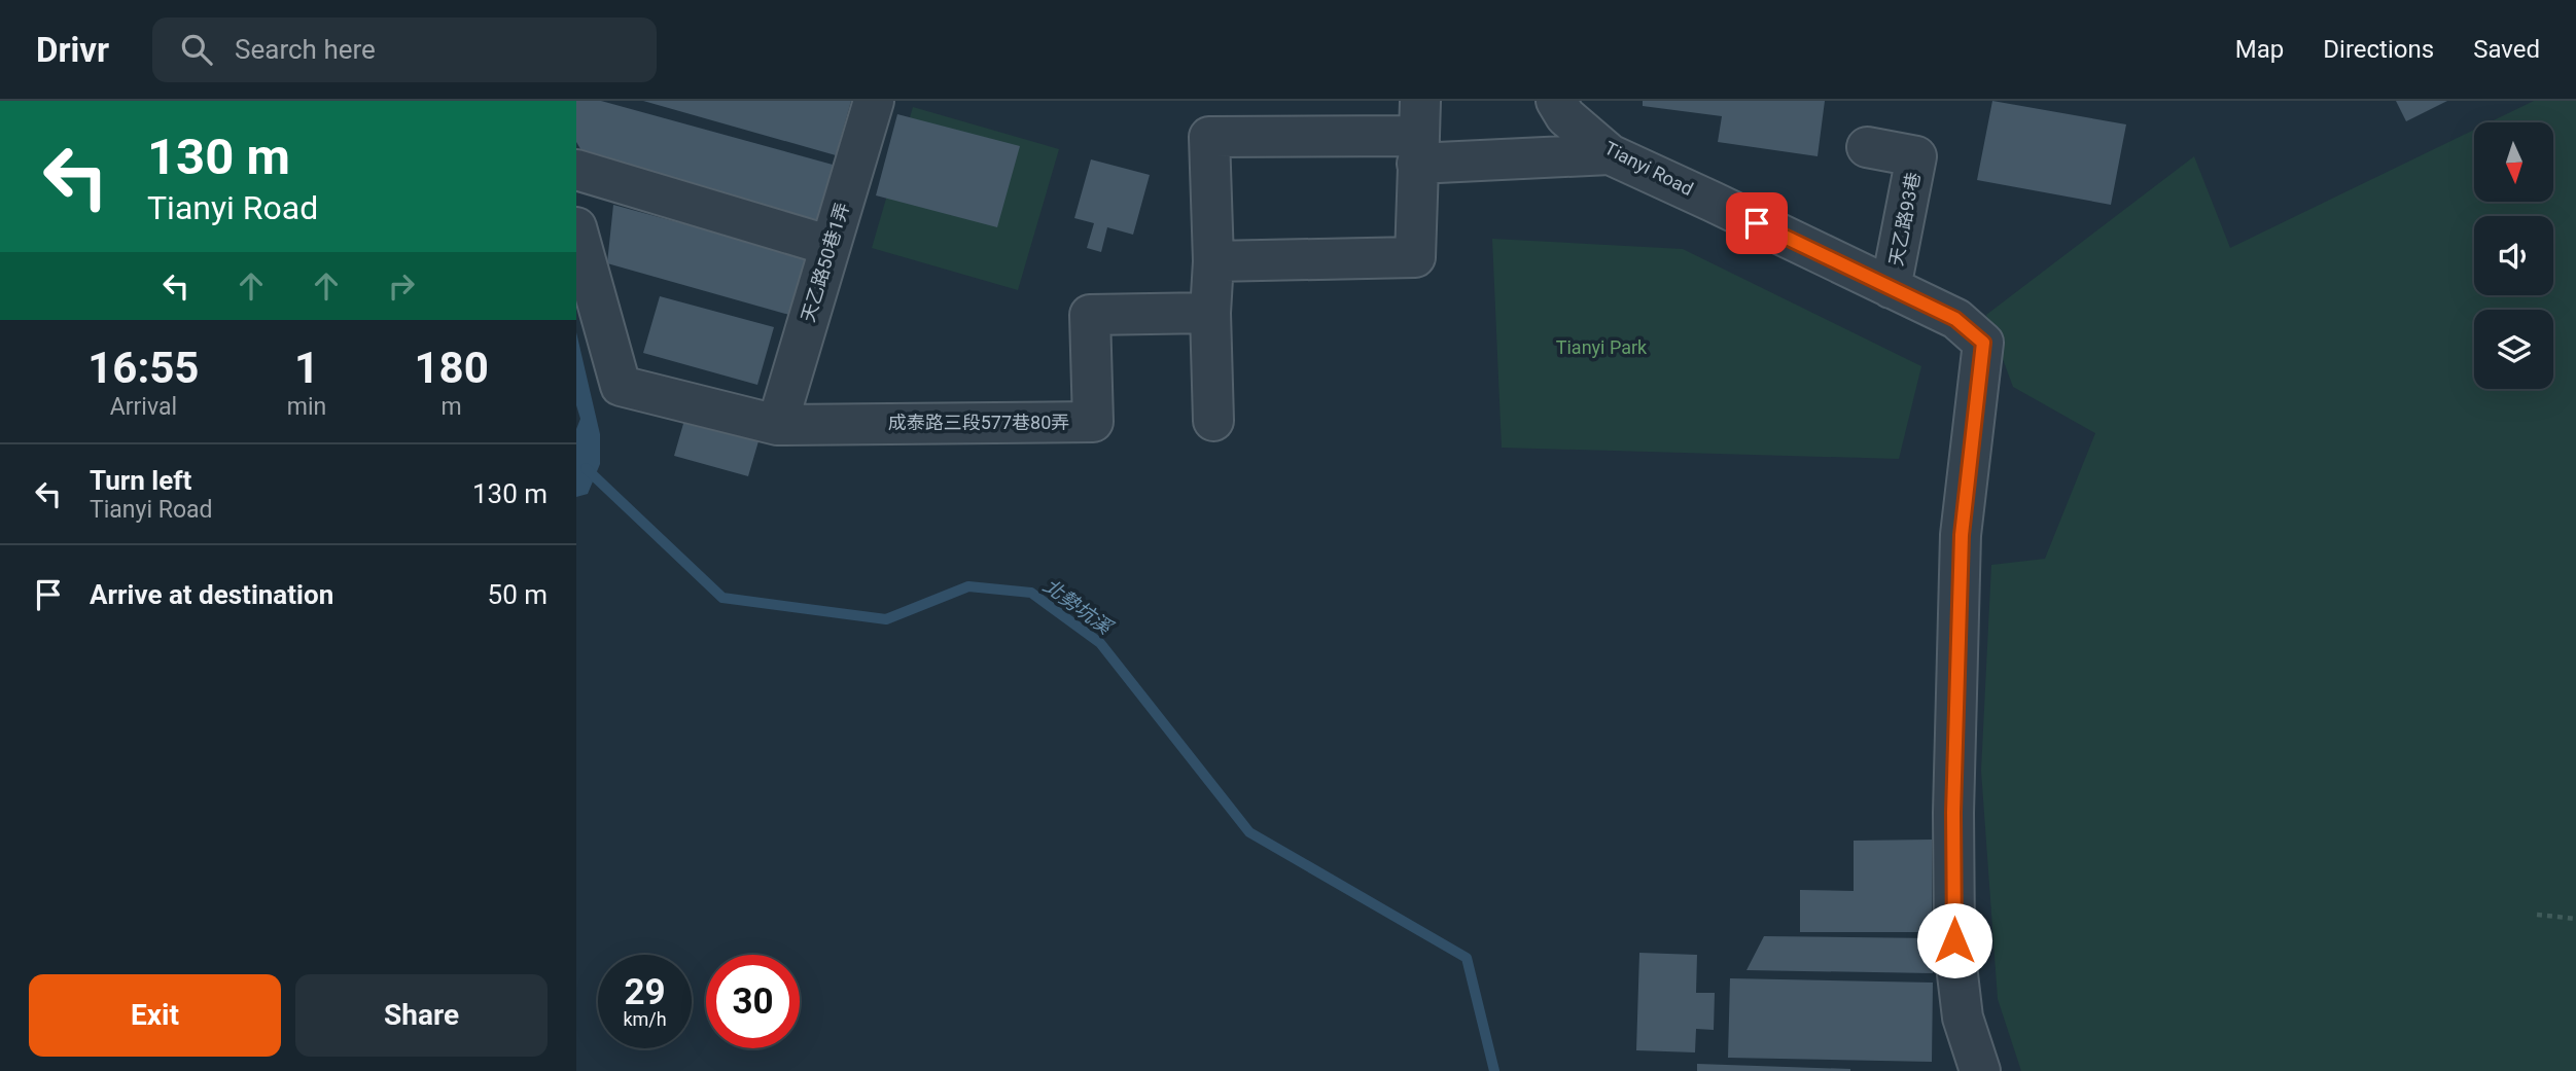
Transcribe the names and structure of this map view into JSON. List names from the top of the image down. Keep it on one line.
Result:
{"streets":{"street":["Tianyi Road","天乙路93巷","天乙路50巷1弄","成泰路三段577巷80弄"]},"crossings":[["Tianyi Road","天乙路93巷"],["天乙路50巷1弄","成泰路三段577巷80弄"]],"water":["北勢坑溪"],"parks":["Tianyi Park"],"north":"bottom","page":{"header":"Drivr","search":"Search here","nav":["Map","Directions","Saved"],"turn":["130 m","Tianyi Road"],"eta":["16:55","Arrival","1","min","180","m"],"list":[{"name":"Turn left","note":"Tianyi Road","value":"130 m"},{"name":"Arrive at destination","value":"50 m"}],"speed":"29 km/h","limit":"30","buttons":["Exit","Share"]}}
